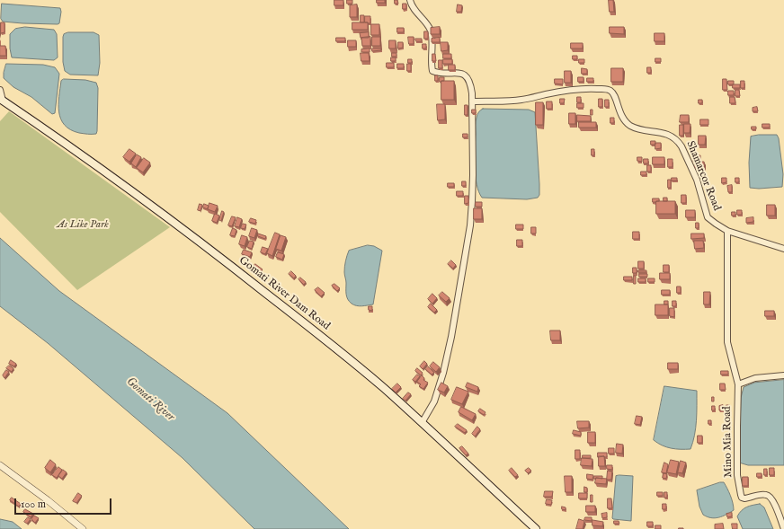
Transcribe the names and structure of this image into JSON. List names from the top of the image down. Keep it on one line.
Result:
{"streets":{"main road":["Gomati River Dam Road"],"street":["Shamarcor Road","Mino Mia Road"]},"crossings":[["Shamarcor Road","Mino Mia Road"]],"water":["Gomati River"],"parks":["As Like Park"],"scale_bar":"100 m"}
